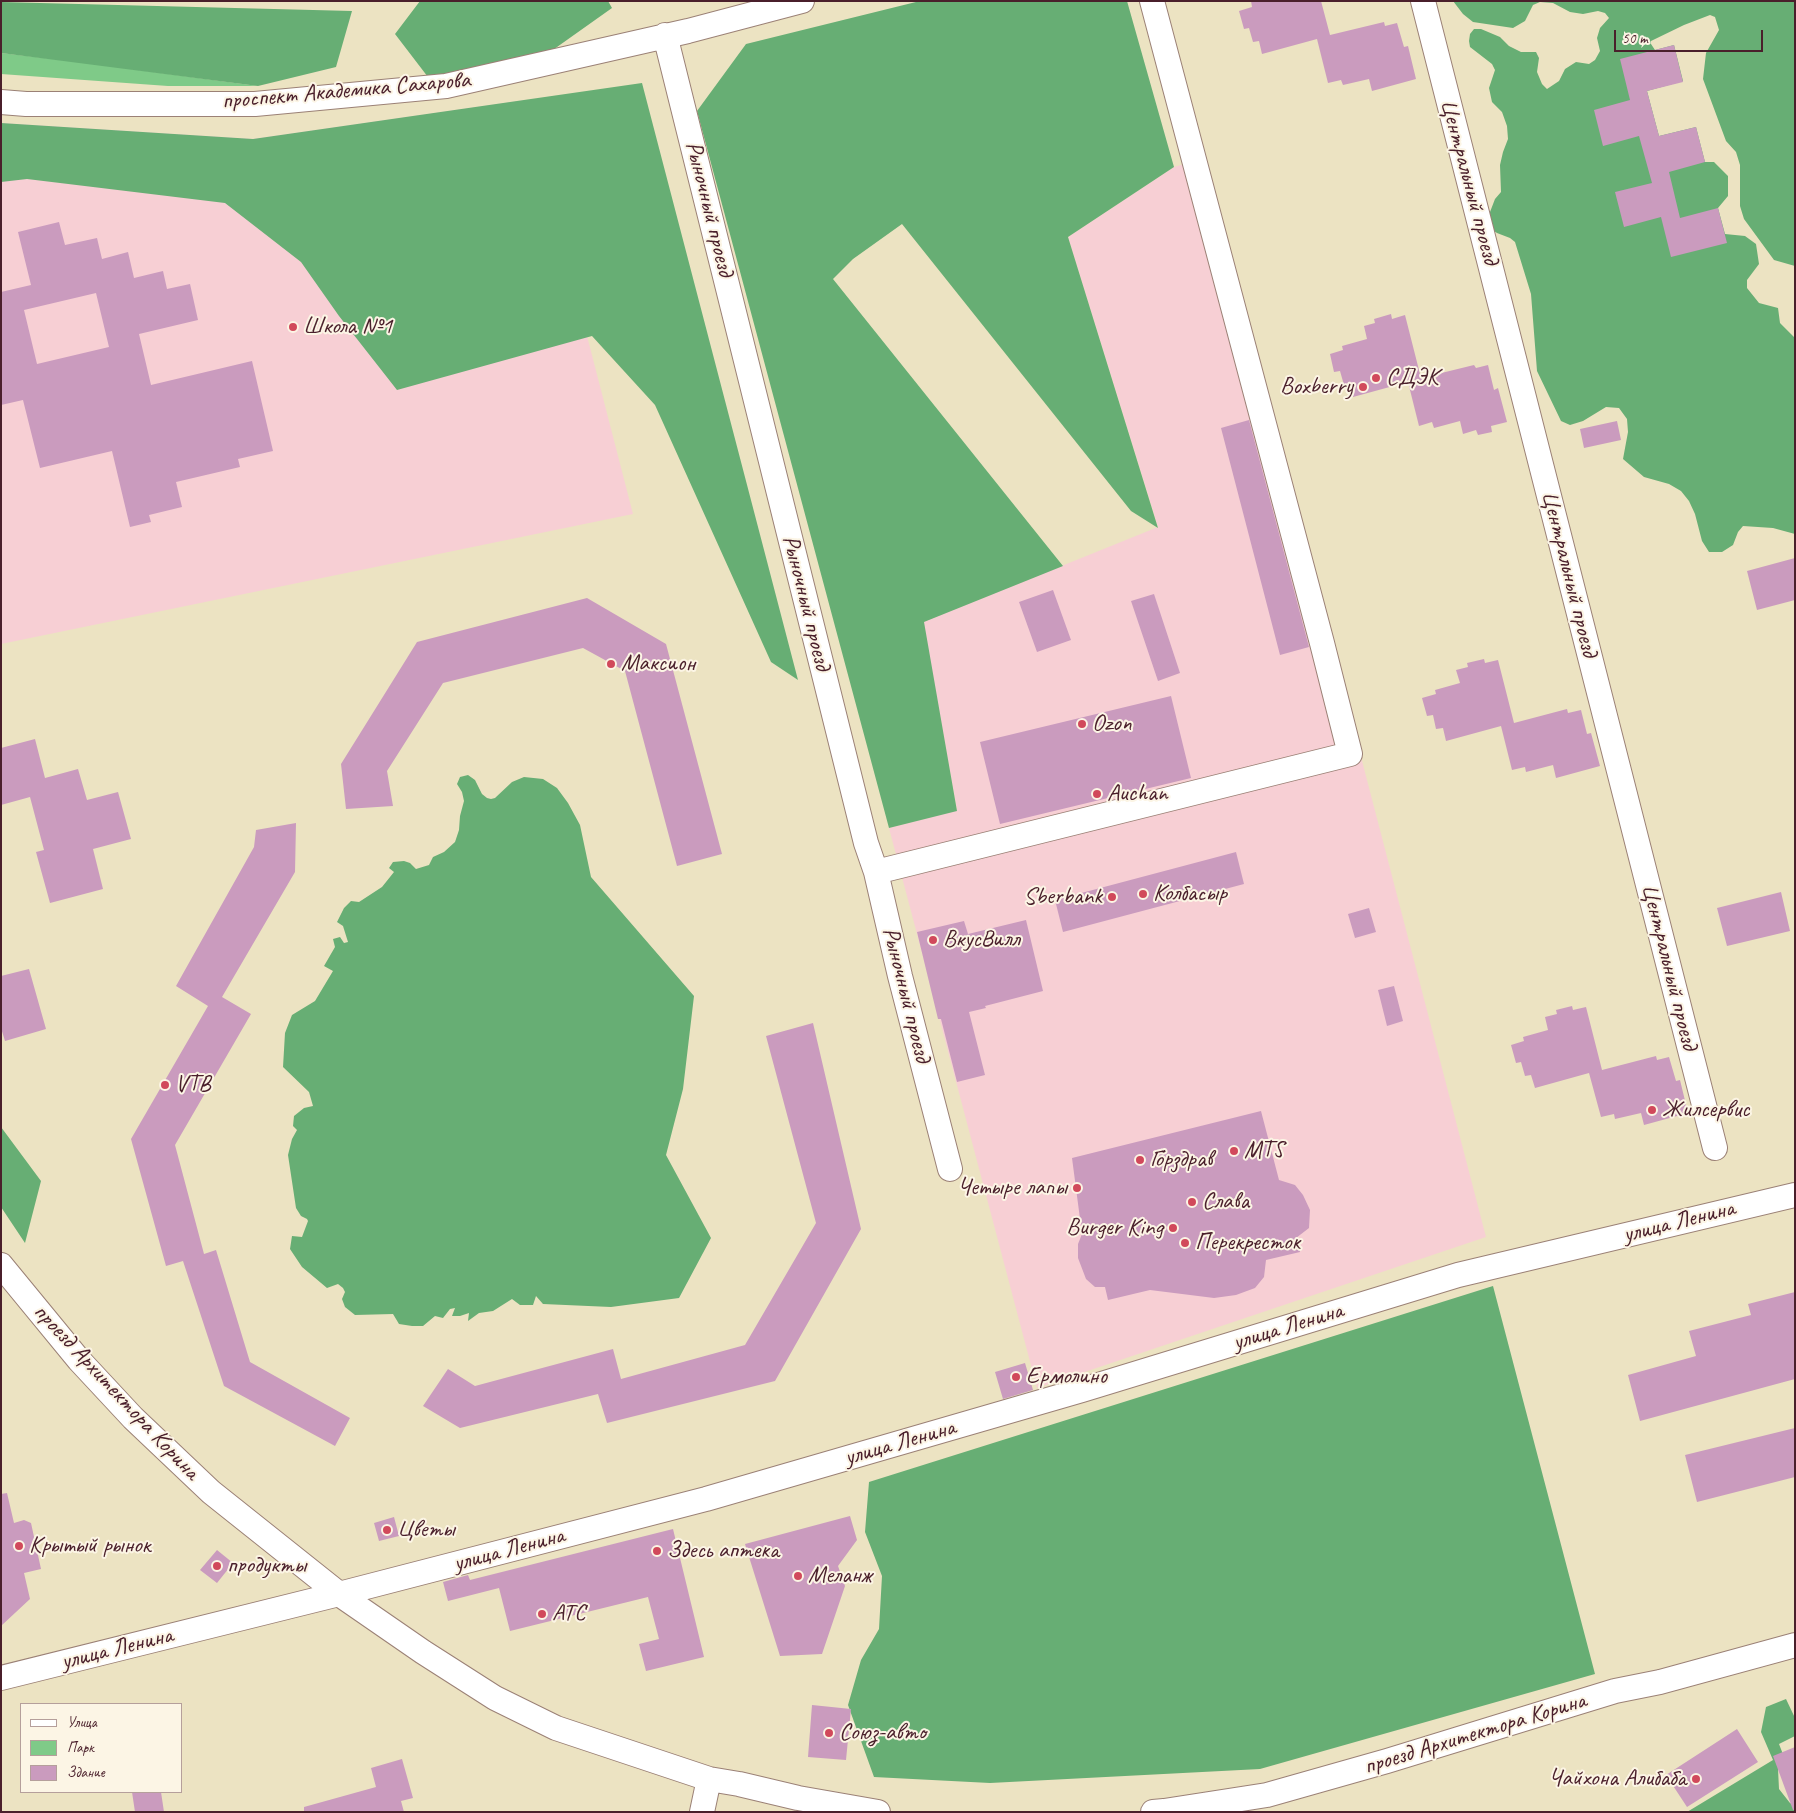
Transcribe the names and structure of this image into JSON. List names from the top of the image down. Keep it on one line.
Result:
{"streets":{"street":["проспект Академика Сахарова","Центральный проезд","Рыночный проезд","улица Ленина","проезд Архитектора Корина"]},"crossings":[["проспект Академика Сахарова","Рыночный проезд"],["улица Ленина","проезд Архитектора Корина"]],"places":["Школа №1","СДЭК","Boxberry","Максион","Ozon","Auchan","Колбасыр","Sberbank","ВкусВилл","VTB","Жилсервис","MTS","Горздрав","Четыре лапы","Слава","Burger King","Перекресток","Ермолино","Цветы","Крытый рынок","Здесь аптека","продукты","Меланж","АТС","Союз-авто","Чайхона Алибаба"],"legend":["Улица","Парк","Здание"],"scale_bar":"50 m"}
